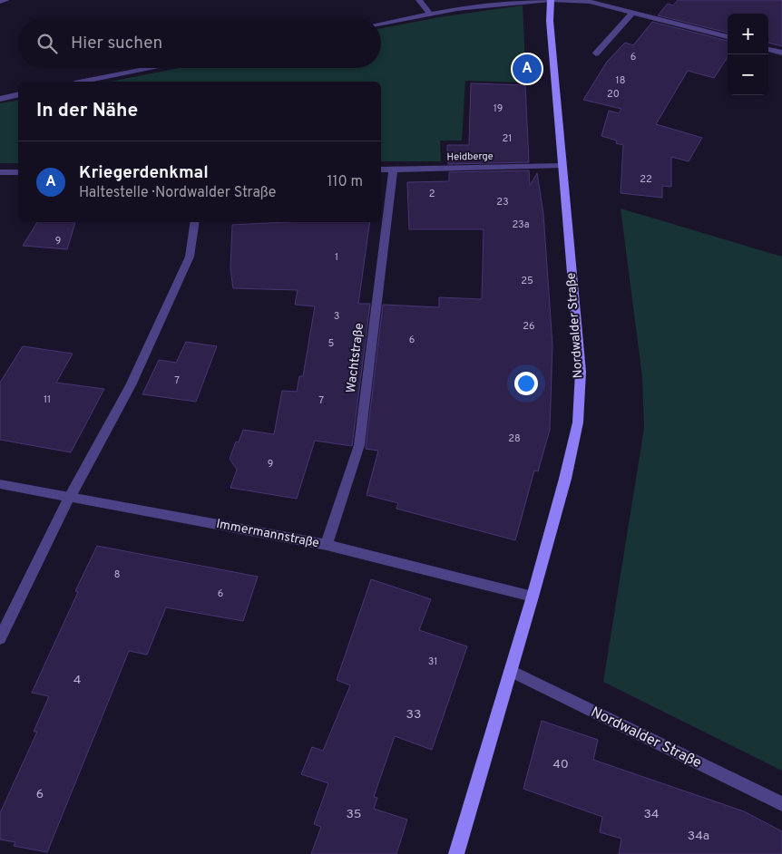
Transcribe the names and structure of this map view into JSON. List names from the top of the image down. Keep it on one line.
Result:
{"streets":{"main road":["Nordwalder Straße"],"street":["Heidberge","Wachtstraße","Immermannstraße"]},"crossings":[["Heidberge","Nordwalder Straße"],["Heidberge","Wachtstraße"],["Nordwalder Straße","Immermannstraße"],["Wachtstraße","Immermannstraße"]],"house_numbers":["6","18","20","19","21","22","2","23","23a","9","1","25","3","26","6","5","7","11","7","28","9","8","6","31","4","33","40","6","35","34","34a"],"page":{"map_buttons":["+","−"],"search":"Hier suchen","pins":"A","heading":"In der Nähe","list":[{"mark":"A","name":"Kriegerdenkmal","note":"Haltestelle · Nordwalder Straße","value":"110 m"}]}}
